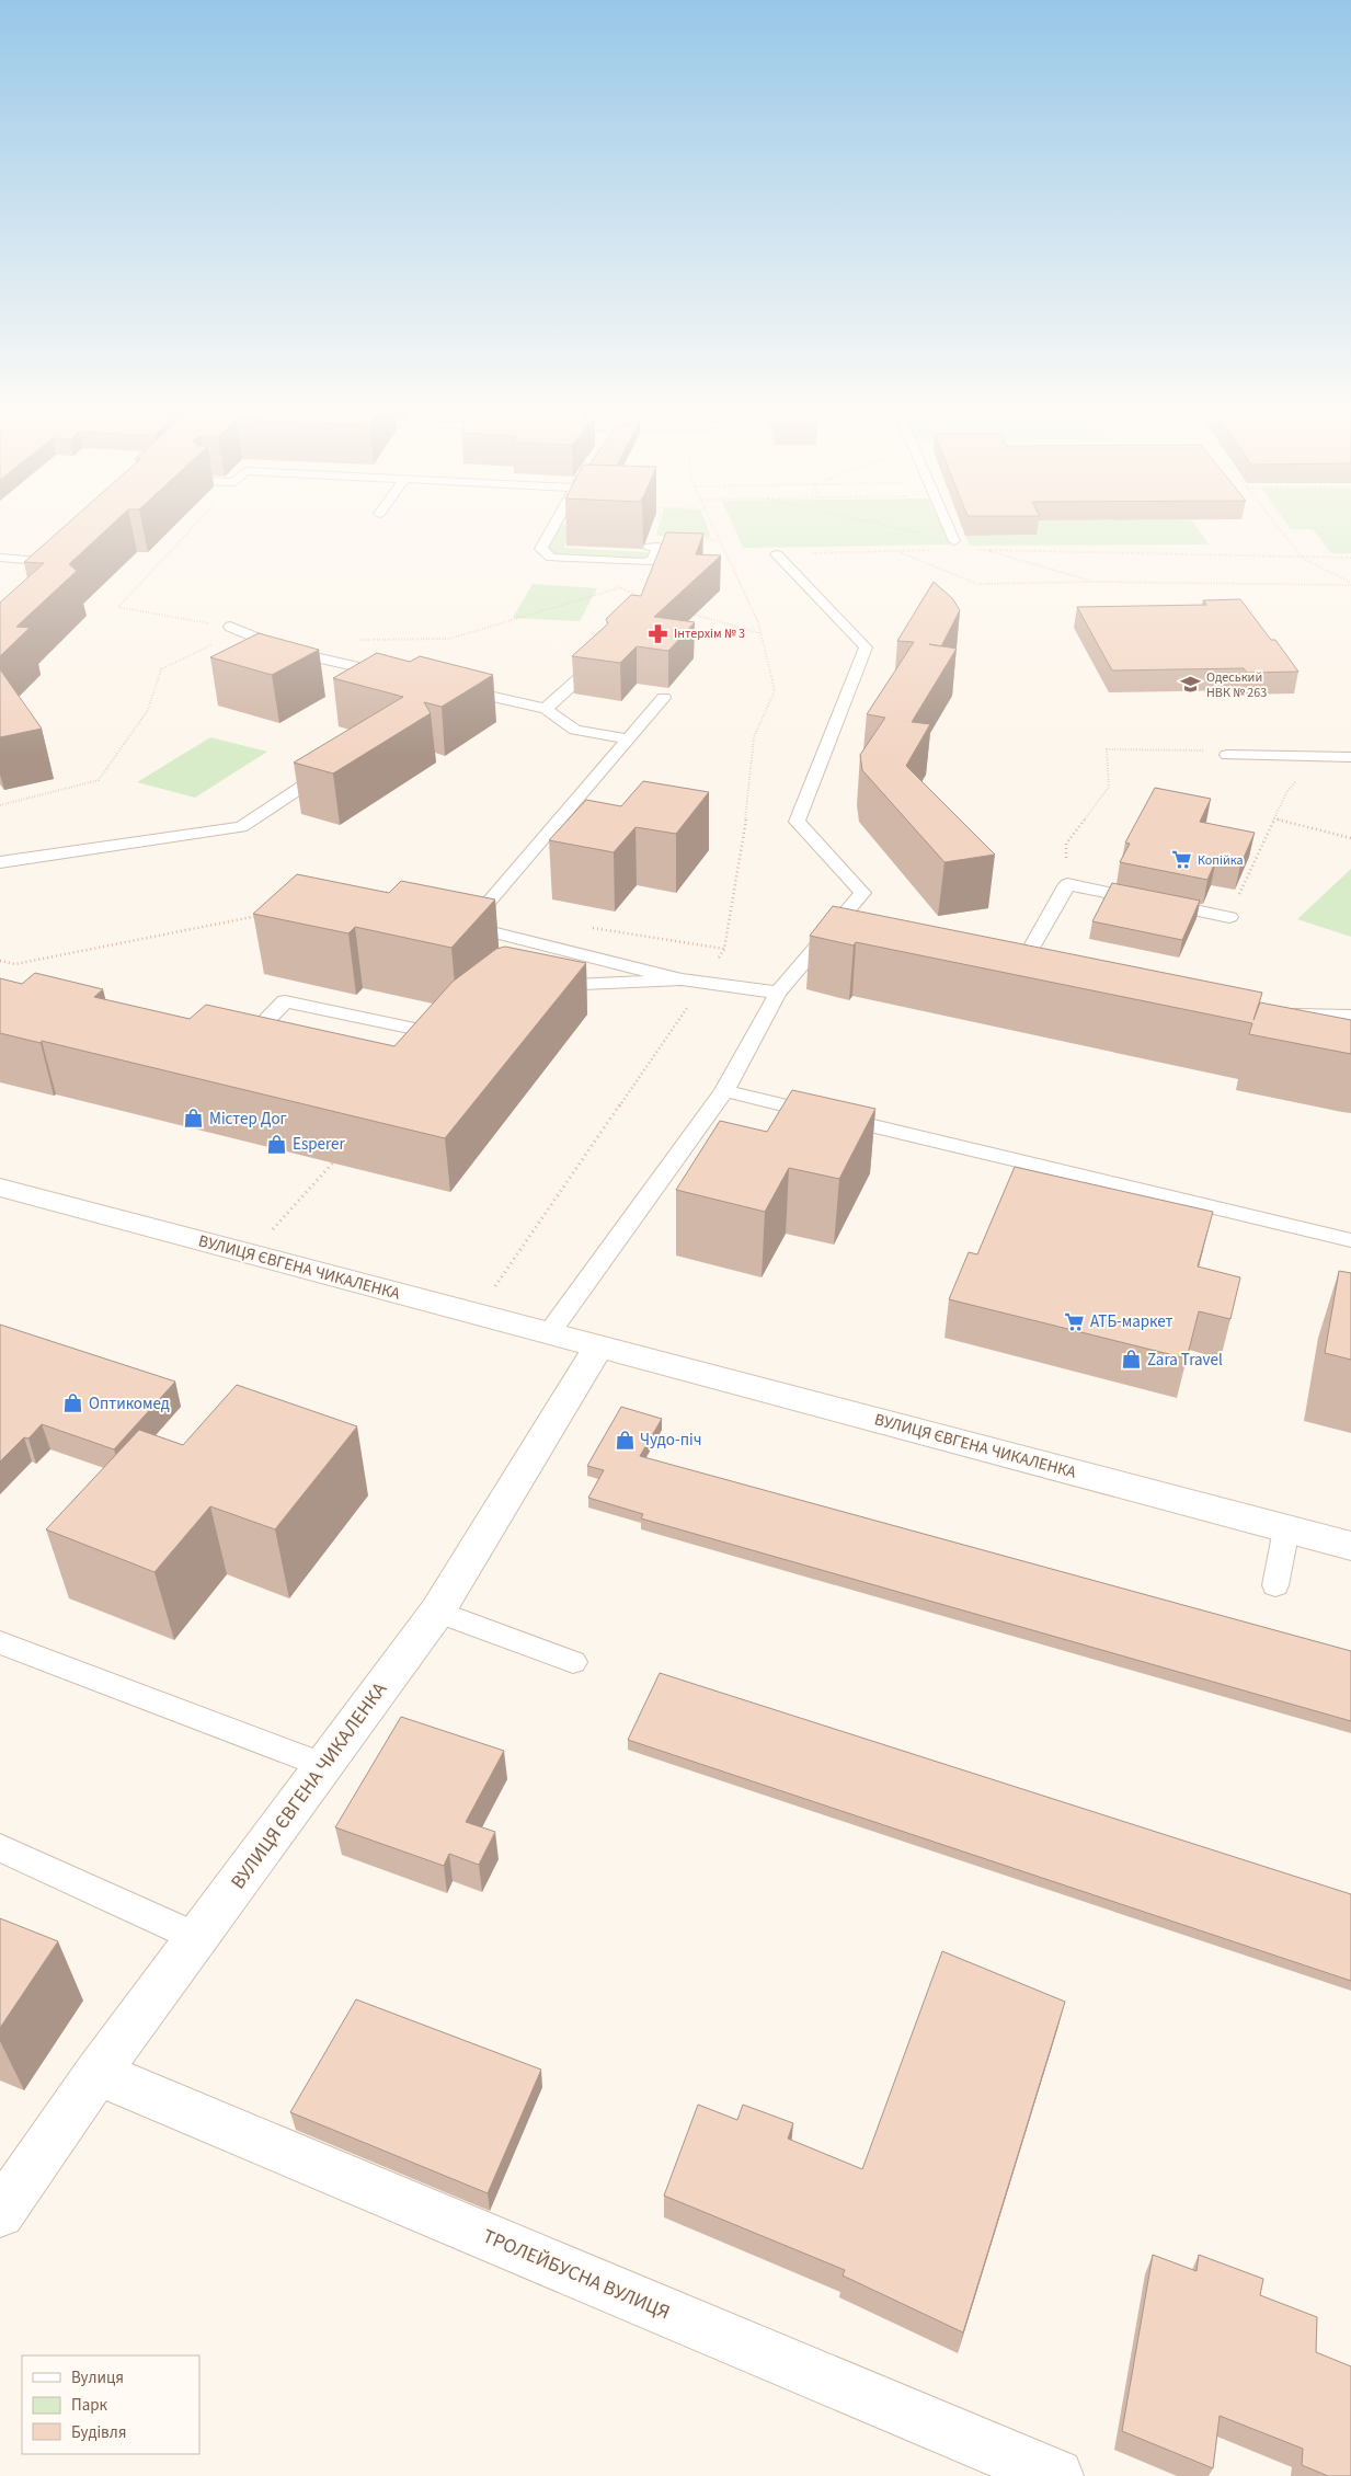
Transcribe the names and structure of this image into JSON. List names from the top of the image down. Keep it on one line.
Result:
{"streets":{"street":["ВУЛИЦЯ ЄВГЕНА ЧИКАЛЕНКА","ТРОЛЕЙБУСНА ВУЛИЦЯ"]},"crossings":[["ВУЛИЦЯ ЄВГЕНА ЧИКАЛЕНКА","ТРОЛЕЙБУСНА ВУЛИЦЯ"]],"places":{"pharmacy":["Інтерхім № 3"],"school or university":["Одеський НВК № 263"],"supermarket":["Копійка","АТБ-маркет"],"shop":["Містер Дог","Esperer","Zara Travel","Оптикомед","Чудо-піч"]},"legend":["Вулиця","Парк","Будівля"]}
